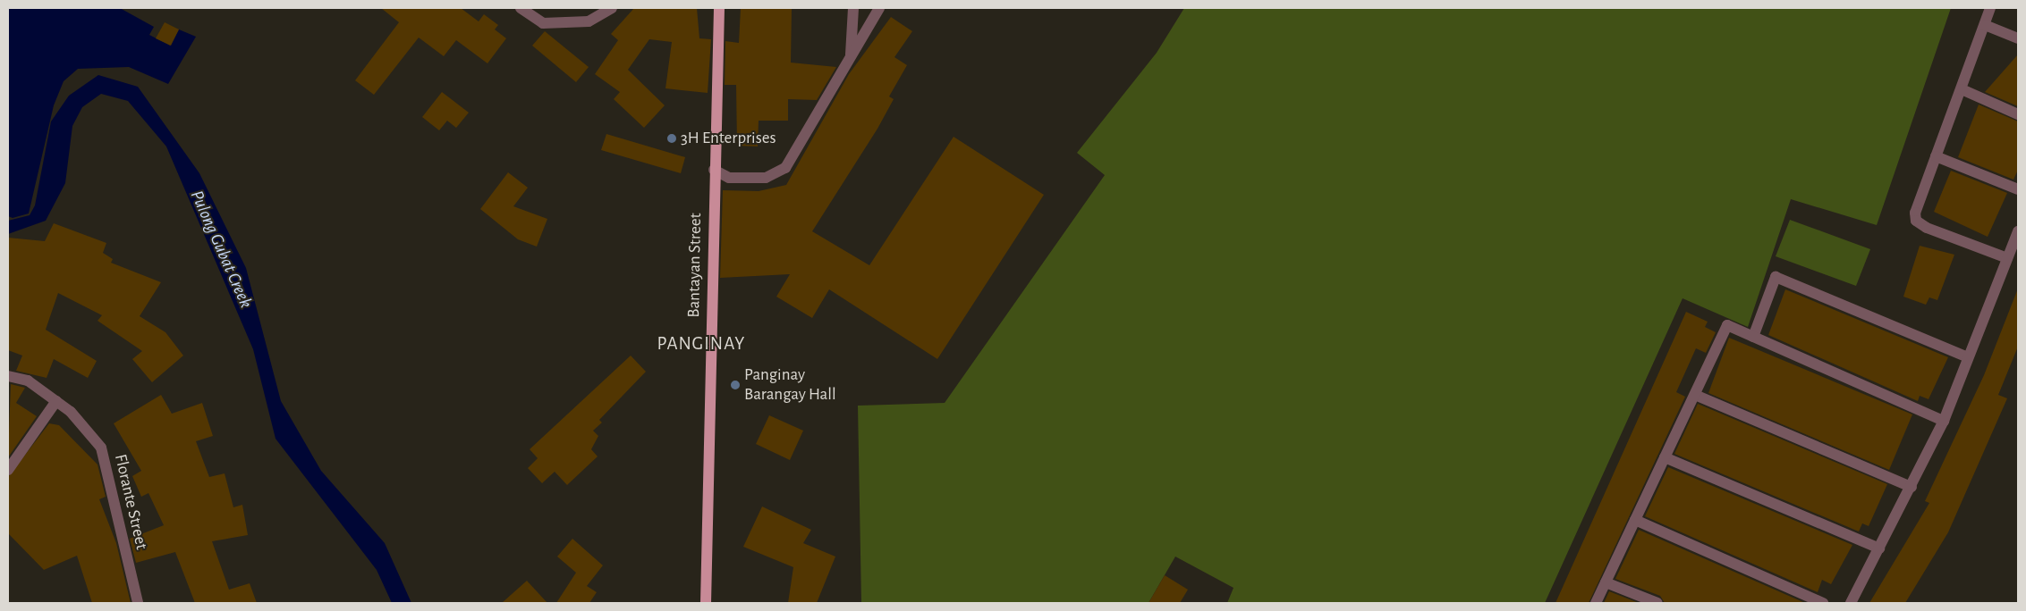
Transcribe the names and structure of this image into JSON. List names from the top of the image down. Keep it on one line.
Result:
{"streets":{"main road":["Bantayan Street"],"street":["Florante Street"]},"districts":["PANGINAY"],"water":["Pulong Gubat Creek"],"places":["3H Enterprises","Panginay Barangay Hall"]}
